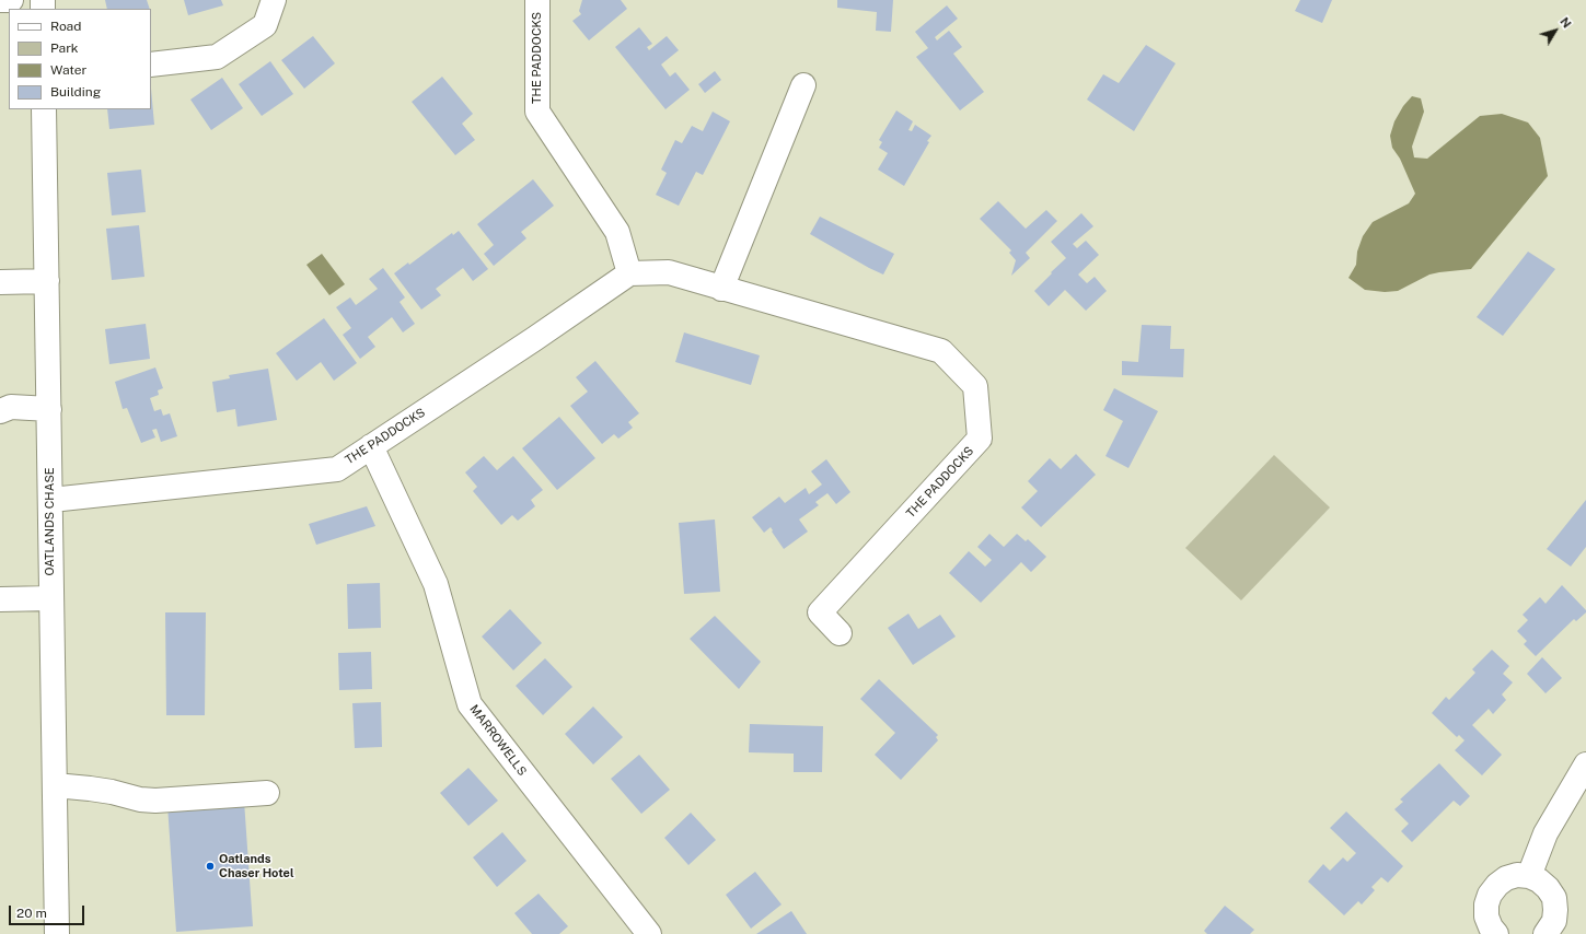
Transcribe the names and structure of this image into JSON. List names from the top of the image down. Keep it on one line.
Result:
{"streets":{"street":["THE PADDOCKS","OATLANDS CHASE","MARROWELLS"]},"crossings":[["THE PADDOCKS","OATLANDS CHASE"],["THE PADDOCKS","MARROWELLS"]],"places":["Oatlands Chaser Hotel"],"legend":["Road","Park","Water","Building"],"scale_bar":"20 m","north":"top right"}
